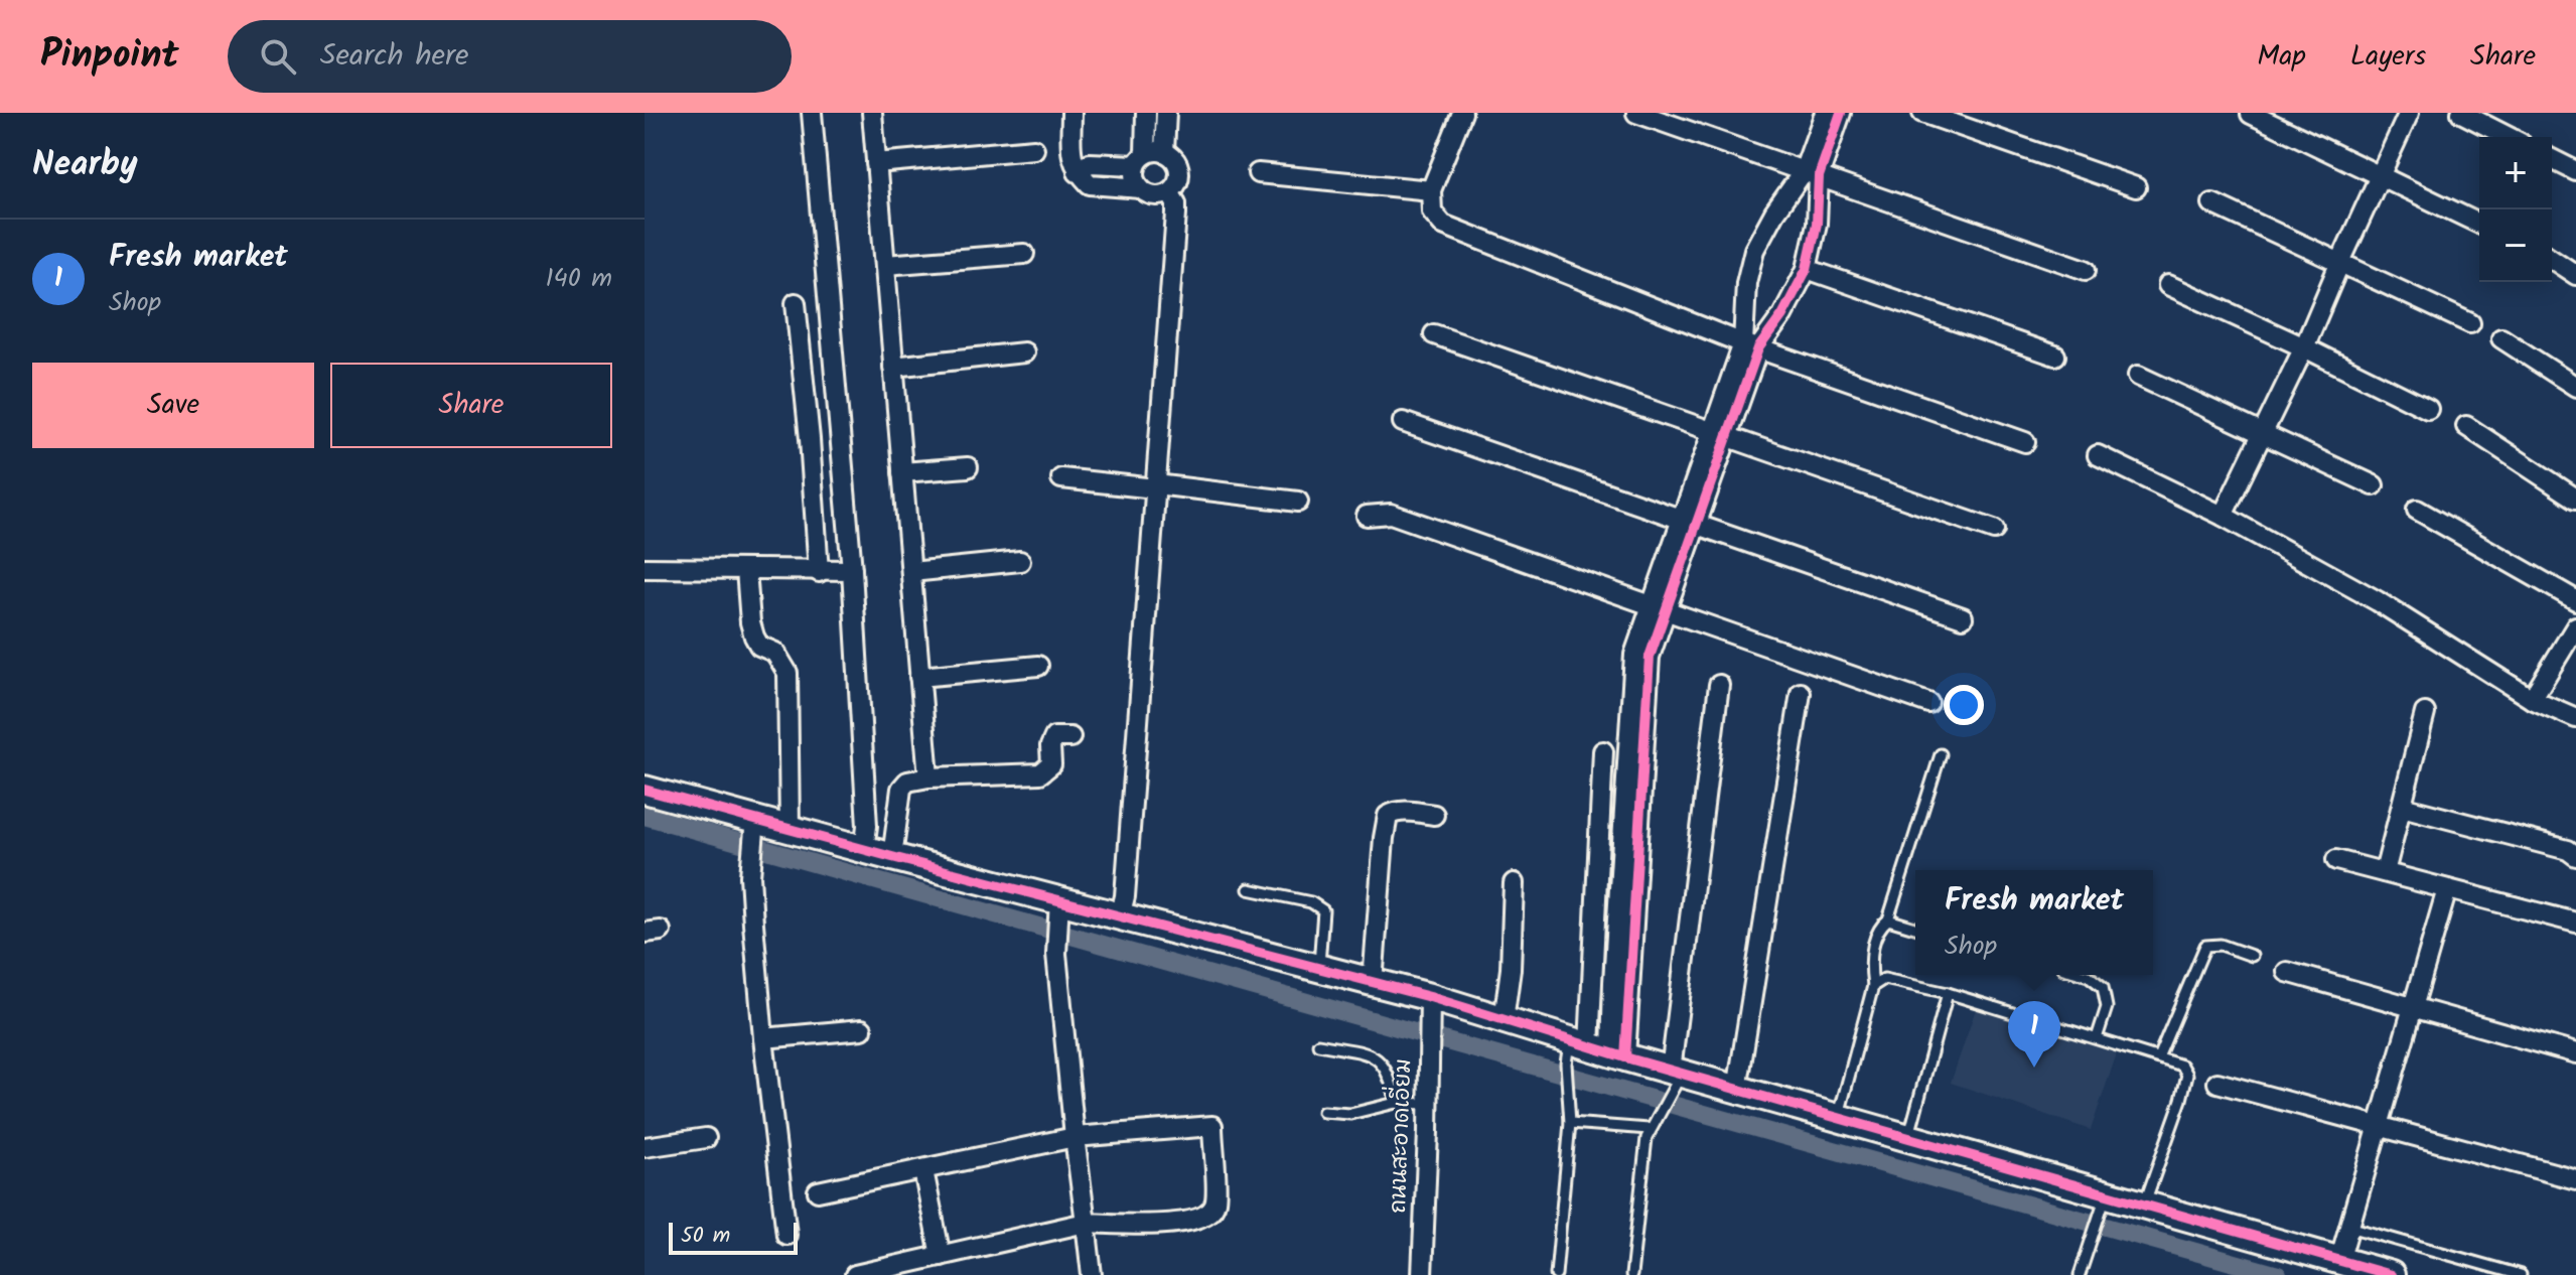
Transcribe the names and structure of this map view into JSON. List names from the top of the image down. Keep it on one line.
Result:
{"streets":{"street":["ถนนสะอาดเอี่ยม"]},"scale_bar":"50 m","page":{"header":"Pinpoint","search":"Search here","nav":["Map","Layers","Share"],"heading":"Nearby","map_buttons":["+","−"],"list":[{"mark":"1","name":"Fresh market","note":"Shop","value":"140 m"}],"buttons":["Save","Share"],"popup":["Fresh market","Shop"],"pins":"1","scale":"50 m"}}
